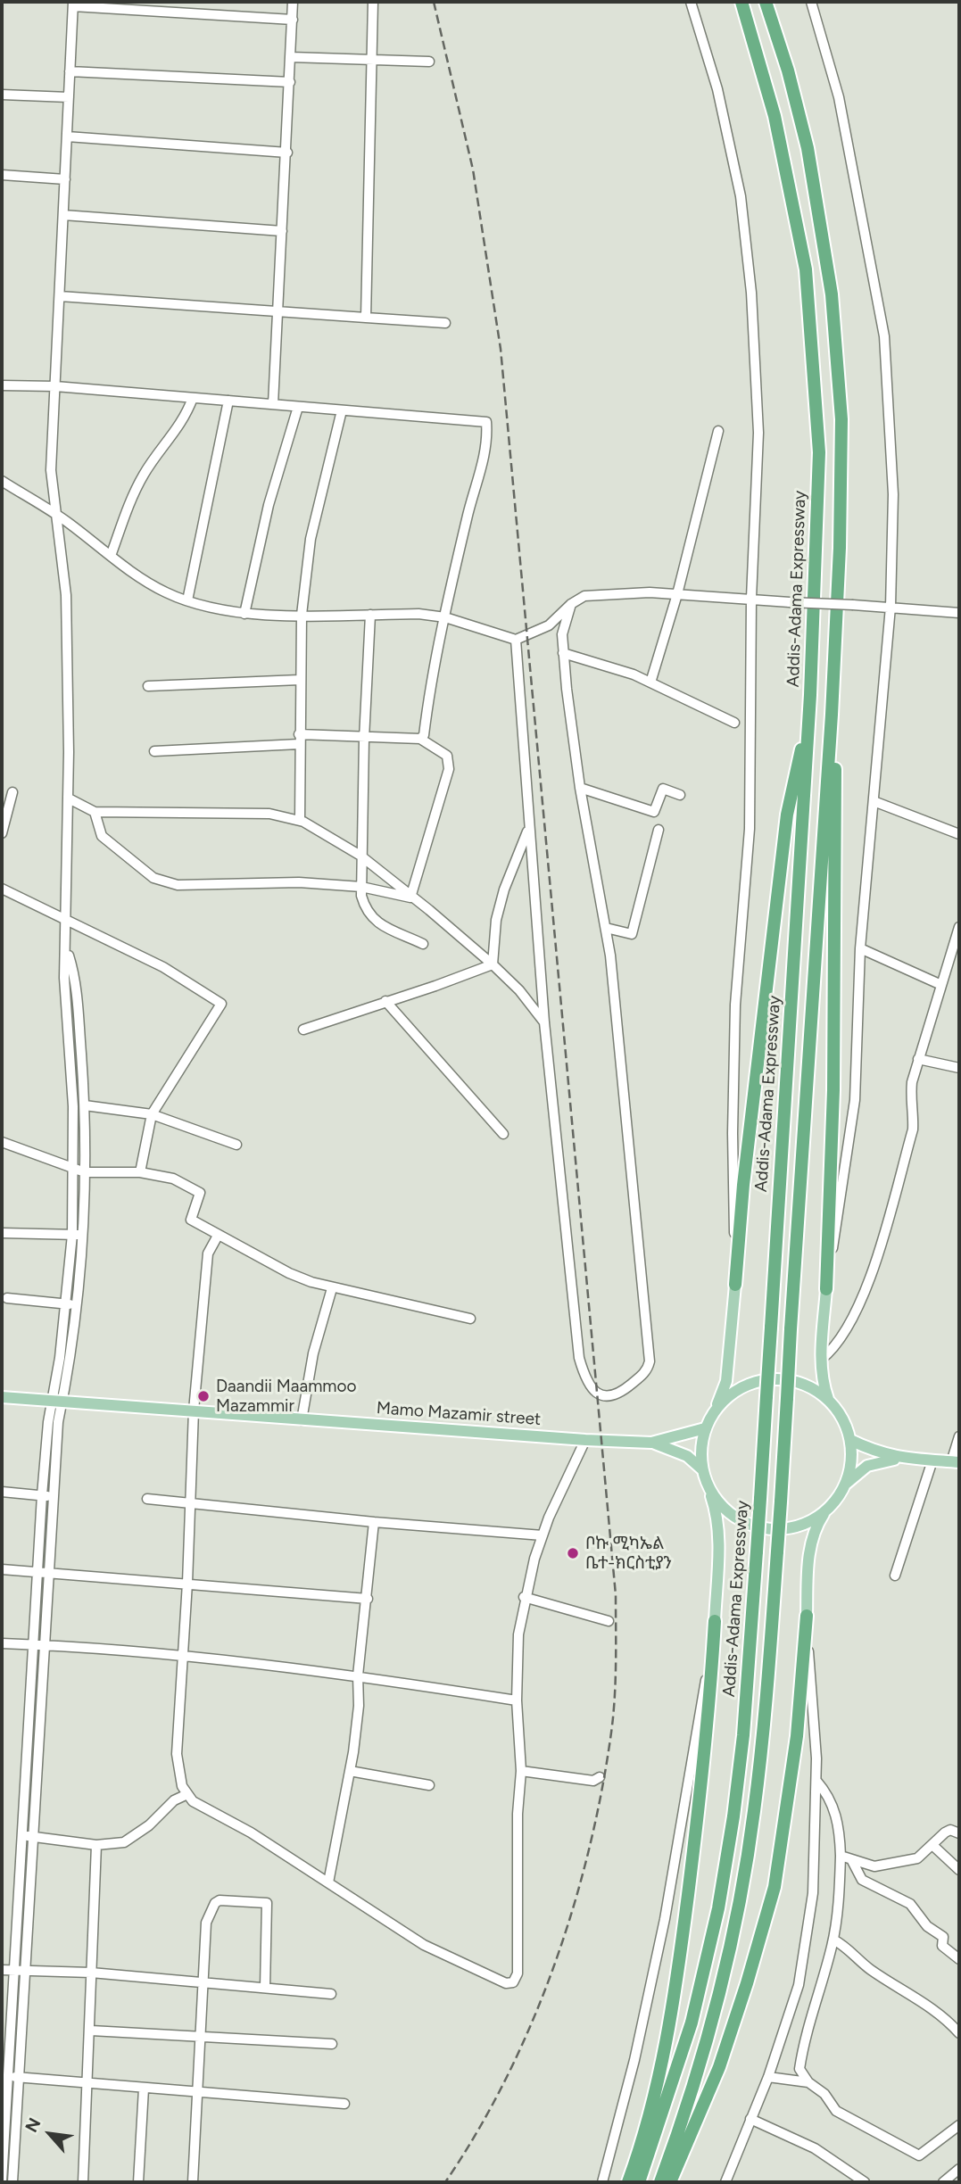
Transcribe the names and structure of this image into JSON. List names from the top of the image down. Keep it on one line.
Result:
{"streets":{"highway":["Addis-Adama Expressway"],"main road":["Mamo Mazamir street"]},"places":["Daandii Maammoo Mazammir","ቦኩ ሚካኤል ቤተ-ክርስቲያን"],"north":"top left"}
